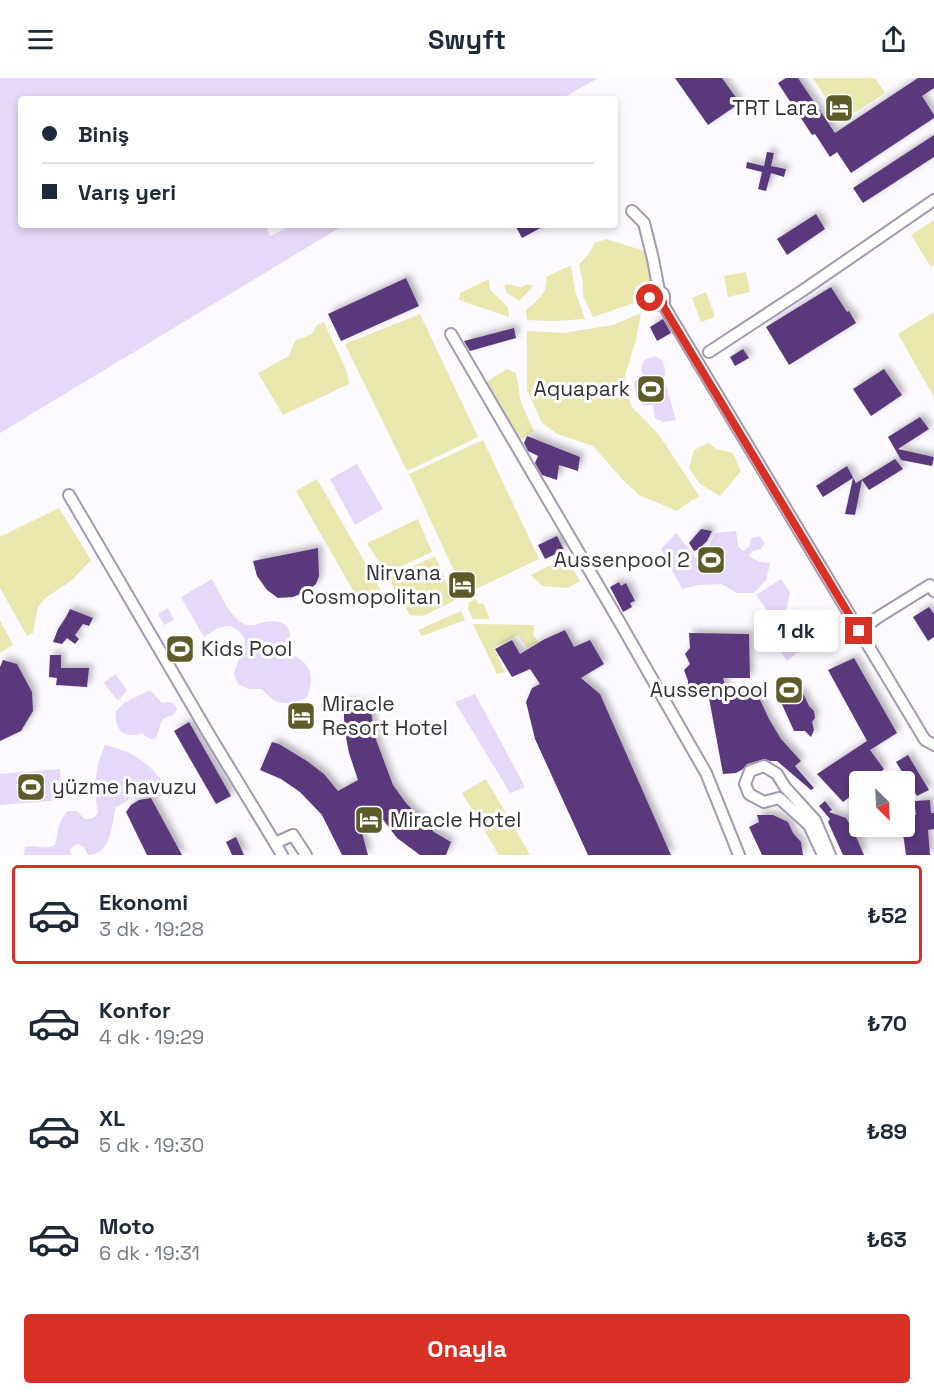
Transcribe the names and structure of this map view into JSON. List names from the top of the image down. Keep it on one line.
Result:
{"places":{"hotel":["TRT Lara","Nirvana Cosmopolitan","Miracle Resort Hotel","Miracle Hotel"],"sports":["Aquapark","Aussenpool 2","Kids Pool","Aussenpool","yüzme havuzu"]},"north":"bottom right","page":{"header":"Swyft","banner":["Biniş","Varış yeri"],"bubble":"1 dk","list":[{"name":"Ekonomi","note":"3 dk · 19:28","value":"₺52"},{"name":"Konfor","note":"4 dk · 19:29","value":"₺70"},{"name":"XL","note":"5 dk · 19:30","value":"₺89"},{"name":"Moto","note":"6 dk · 19:31","value":"₺63"}],"buttons":"Onayla"}}
